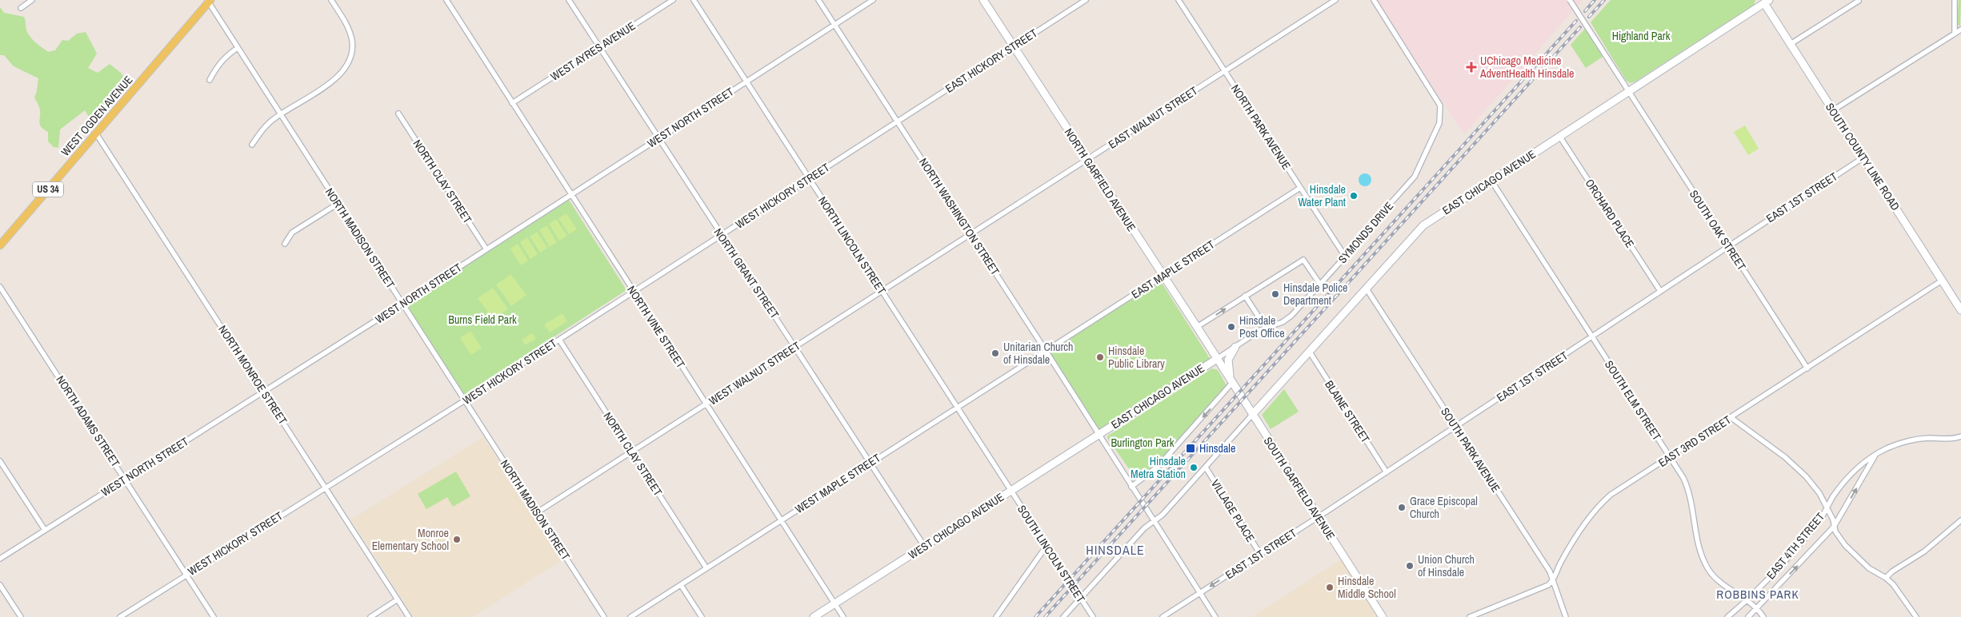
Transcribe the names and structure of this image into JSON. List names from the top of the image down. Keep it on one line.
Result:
{"streets":{"main road":["WEST OGDEN AVENUE","SOUTH COUNTY LINE ROAD","NORTH GARFIELD AVENUE","EAST CHICAGO AVENUE","US 34","SOUTH GARFIELD AVENUE","WEST CHICAGO AVENUE"],"street":["WEST AYRES AVENUE","EAST HICKORY STREET","WEST NORTH STREET","EAST WALNUT STREET","NORTH PARK AVENUE","NORTH CLAY STREET","WEST HICKORY STREET","EAST 1ST STREET","ORCHARD PLACE","NORTH WASHINGTON STREET","SOUTH OAK STREET","SYMONDS DRIVE","NORTH MADISON STREET","NORTH LINCOLN STREET","EAST MAPLE STREET","NORTH GRANT STREET","NORTH VINE STREET","WEST WALNUT STREET","NORTH MONROE STREET","SOUTH ELM STREET","BLAINE STREET","NORTH ADAMS STREET","EAST 3RD STREET","SOUTH PARK AVENUE","WEST MAPLE STREET","VILLAGE PLACE","EAST 4TH STREET","SOUTH LINCOLN STREET"]},"crossings":[["WEST AYRES AVENUE","NORTH GRANT STREET"],["WEST AYRES AVENUE","NORTH VINE STREET"],["EAST HICKORY STREET","NORTH GARFIELD AVENUE"],["EAST HICKORY STREET","WEST HICKORY STREET"],["EAST HICKORY STREET","NORTH WASHINGTON STREET"],["WEST OGDEN AVENUE","NORTH MADISON STREET"],["WEST OGDEN AVENUE","NORTH MONROE STREET"],["WEST NORTH STREET","NORTH CLAY STREET"],["WEST NORTH STREET","NORTH WASHINGTON STREET"],["WEST NORTH STREET","NORTH MADISON STREET"],["WEST NORTH STREET","NORTH LINCOLN STREET"],["WEST NORTH STREET","NORTH GRANT STREET"],["WEST NORTH STREET","NORTH VINE STREET"],["WEST NORTH STREET","NORTH MONROE STREET"],["WEST NORTH STREET","NORTH ADAMS STREET"],["EAST WALNUT STREET","NORTH PARK AVENUE"],["EAST WALNUT STREET","NORTH GARFIELD AVENUE"],["EAST WALNUT STREET","NORTH WASHINGTON STREET"],["EAST WALNUT STREET","WEST WALNUT STREET"],["NORTH PARK AVENUE","SYMONDS DRIVE"],["NORTH PARK AVENUE","EAST MAPLE STREET"],["SOUTH COUNTY LINE ROAD","EAST CHICAGO AVENUE"],["SOUTH COUNTY LINE ROAD","EAST 1ST STREET"],["SOUTH COUNTY LINE ROAD","EAST 3RD STREET"],["NORTH GARFIELD AVENUE","EAST CHICAGO AVENUE"],["NORTH GARFIELD AVENUE","SYMONDS DRIVE"],["NORTH GARFIELD AVENUE","EAST MAPLE STREET"],["NORTH GARFIELD AVENUE","SOUTH GARFIELD AVENUE"],["NORTH CLAY STREET","WEST HICKORY STREET"],["NORTH CLAY STREET","WEST WALNUT STREET"],["NORTH CLAY STREET","WEST MAPLE STREET"],["EAST CHICAGO AVENUE","ORCHARD PLACE"],["EAST CHICAGO AVENUE","NORTH WASHINGTON STREET"],["EAST CHICAGO AVENUE","SOUTH OAK STREET"],["EAST CHICAGO AVENUE","SYMONDS DRIVE"],["EAST CHICAGO AVENUE","SOUTH ELM STREET"],["EAST CHICAGO AVENUE","BLAINE STREET"],["EAST CHICAGO AVENUE","SOUTH PARK AVENUE"],["EAST CHICAGO AVENUE","SOUTH GARFIELD AVENUE"],["EAST CHICAGO AVENUE","WEST CHICAGO AVENUE"],["WEST HICKORY STREET","NORTH WASHINGTON STREET"],["WEST HICKORY STREET","NORTH MADISON STREET"],["WEST HICKORY STREET","NORTH LINCOLN STREET"],["WEST HICKORY STREET","NORTH GRANT STREET"],["WEST HICKORY STREET","NORTH VINE STREET"],["WEST HICKORY STREET","NORTH MONROE STREET"],["WEST HICKORY STREET","NORTH ADAMS STREET"],["EAST 1ST STREET","ORCHARD PLACE"],["EAST 1ST STREET","NORTH WASHINGTON STREET"],["EAST 1ST STREET","SOUTH OAK STREET"],["EAST 1ST STREET","SOUTH ELM STREET"],["EAST 1ST STREET","BLAINE STREET"],["EAST 1ST STREET","SOUTH PARK AVENUE"],["EAST 1ST STREET","SOUTH GARFIELD AVENUE"],["EAST 1ST STREET","VILLAGE PLACE"],["NORTH WASHINGTON STREET","EAST MAPLE STREET"],["NORTH WASHINGTON STREET","WEST WALNUT STREET"],["NORTH WASHINGTON STREET","WEST MAPLE STREET"],["NORTH WASHINGTON STREET","WEST CHICAGO AVENUE"],["SOUTH OAK STREET","EAST 3RD STREET"],["SYMONDS DRIVE","SOUTH GARFIELD AVENUE"],["NORTH MADISON STREET","WEST WALNUT STREET"],["NORTH LINCOLN STREET","WEST WALNUT STREET"],["NORTH LINCOLN STREET","WEST MAPLE STREET"],["NORTH LINCOLN STREET","WEST CHICAGO AVENUE"],["NORTH LINCOLN STREET","SOUTH LINCOLN STREET"],["EAST MAPLE STREET","WEST MAPLE STREET"],["NORTH GRANT STREET","WEST WALNUT STREET"],["NORTH GRANT STREET","WEST MAPLE STREET"],["NORTH GRANT STREET","WEST CHICAGO AVENUE"],["NORTH VINE STREET","WEST WALNUT STREET"],["NORTH VINE STREET","WEST MAPLE STREET"],["NORTH VINE STREET","WEST CHICAGO AVENUE"],["SOUTH ELM STREET","EAST 3RD STREET"],["SOUTH ELM STREET","EAST 4TH STREET"],["EAST 3RD STREET","SOUTH PARK AVENUE"],["WEST CHICAGO AVENUE","SOUTH LINCOLN STREET"]],"districts":["HINSDALE","ROBBINS PARK"],"parks":["Highland Park","Burns Field Park","Burlington Park"],"places":{"health":["UChicago Medicine AdventHealth Hinsdale"],"other":["Hinsdale Water Plant","Hinsdale Police Department","Hinsdale Post Office","Unitarian Church of Hinsdale","Hinsdale Public Library","Hinsdale Metra Station","Grace Episcopal Church","Monroe Elementary School","Union Church of Hinsdale","Hinsdale Middle School"],"transit":["Hinsdale"]}}
